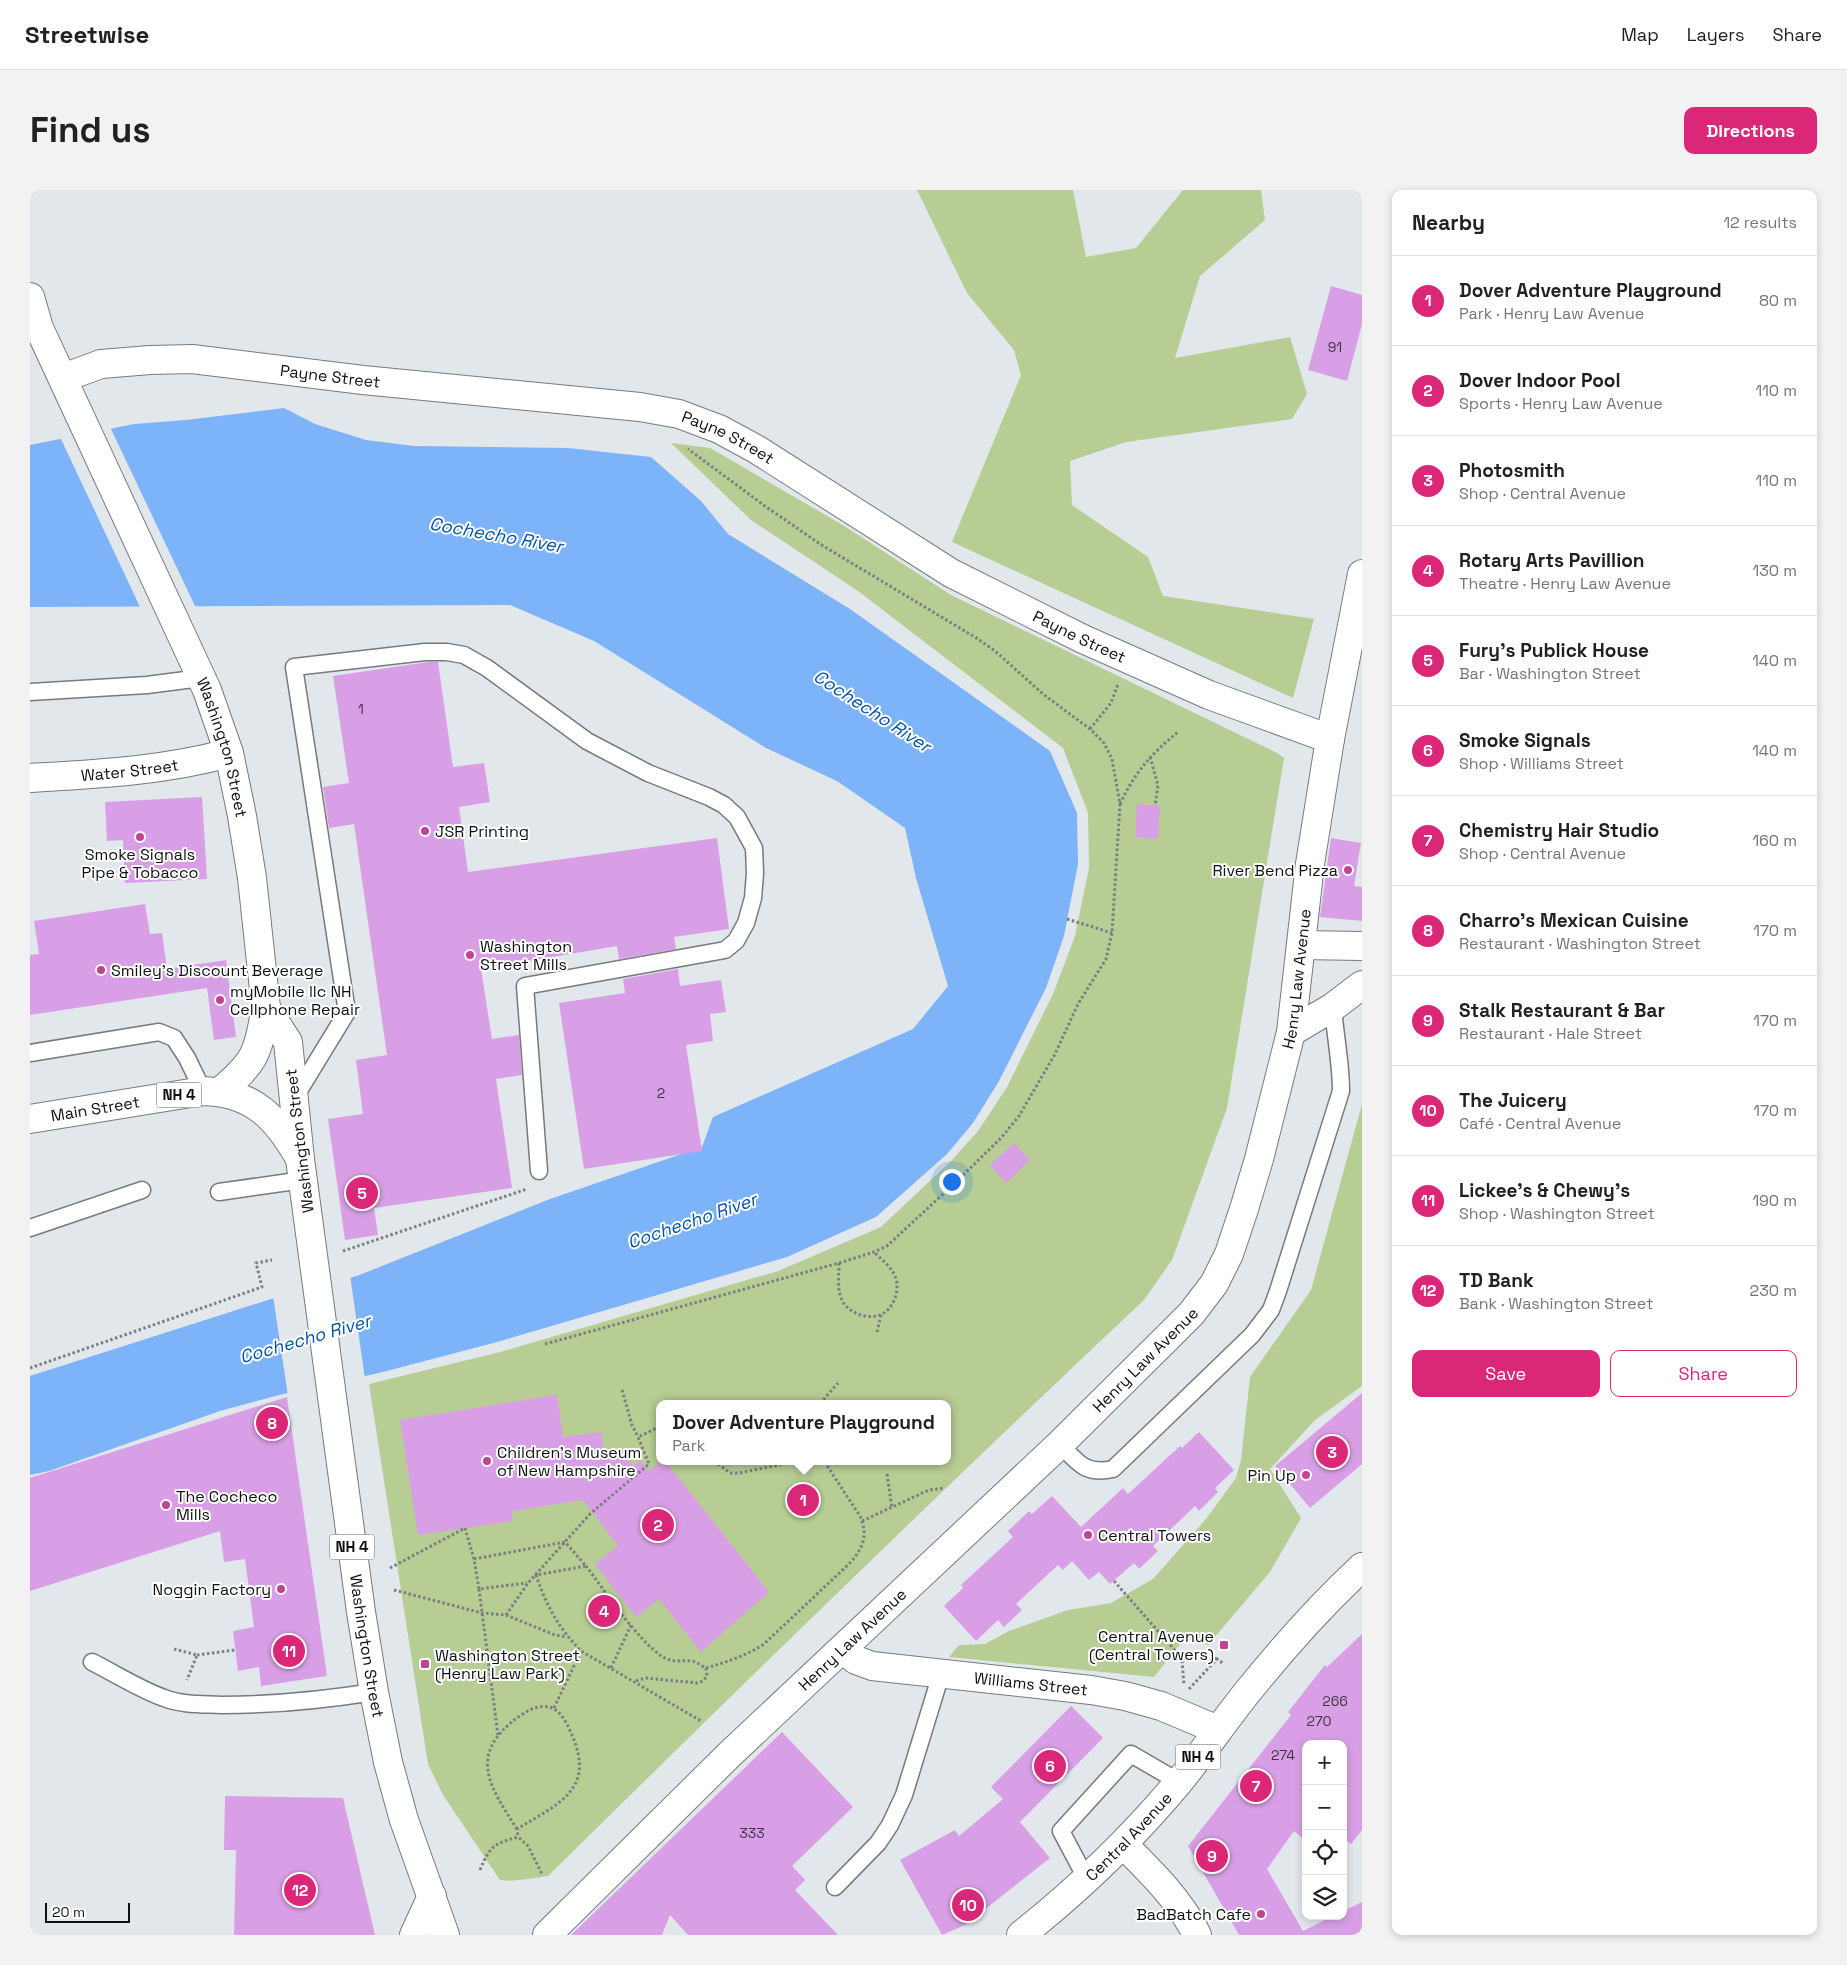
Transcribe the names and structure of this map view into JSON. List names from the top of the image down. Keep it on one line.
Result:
{"streets":{"street":["Payne Street","Washington Street","Water Street","Henry Law Avenue","NH 4","Main Street","Williams Street","Central Avenue"]},"crossings":[["Payne Street","Washington Street"],["Payne Street","Henry Law Avenue"],["Washington Street","Water Street"],["Washington Street","Main Street"],["Henry Law Avenue","Williams Street"],["Williams Street","Central Avenue"]],"water":["Cochecho River"],"places":{"other":["JSR Printing","Smoke Signals Pipe & Tobacco","River Bend Pizza","Washington Street Mills","Smiley's Discount Beverage","myMobile llc NH Cellphone Repair","Children's Museum of New Hampshire","Pin Up","The Cocheco Mills","Central Towers","Noggin Factory","BadBatch Cafe"],"transit":["Central Avenue (Central Towers)","Washington Street (Henry Law Park)"]},"house_numbers":["91","1","2","266","270","274","333"],"scale_bar":"20 m","page":{"header":"Streetwise","nav":["Map","Layers","Share"],"buttons":["Directions",["Save","Share"]],"title":"Find us","heading":["Nearby","12 results"],"list":[{"mark":"1","name":"Dover Adventure Playground","note":"Park · Henry Law Avenue","value":"80 m"},{"mark":"2","name":"Dover Indoor Pool","note":"Sports · Henry Law Avenue","value":"110 m"},{"mark":"3","name":"Photosmith","note":"Shop · Central Avenue","value":"110 m"},{"mark":"4","name":"Rotary Arts Pavillion","note":"Theatre · Henry Law Avenue","value":"130 m"},{"mark":"5","name":"Fury's Publick House","note":"Bar · Washington Street","value":"140 m"},{"mark":"6","name":"Smoke Signals","note":"Shop · Williams Street","value":"140 m"},{"mark":"7","name":"Chemistry Hair Studio","note":"Shop · Central Avenue","value":"160 m"},{"mark":"8","name":"Charro's Mexican Cuisine","note":"Restaurant · Washington Street","value":"170 m"},{"mark":"9","name":"Stalk Restaurant & Bar","note":"Restaurant · Hale Street","value":"170 m"},{"mark":"10","name":"The Juicery","note":"Café · Central Avenue","value":"170 m"},{"mark":"11","name":"Lickee's & Chewy's","note":"Shop · Washington Street","value":"190 m"},{"mark":"12","name":"TD Bank","note":"Bank · Washington Street","value":"230 m"}],"pins":["5","8","3","1","2","4","11","6","7","9","12","10"],"popup":["Dover Adventure Playground","Park"],"map_buttons":["+","−"],"scale":"20 m"}}
